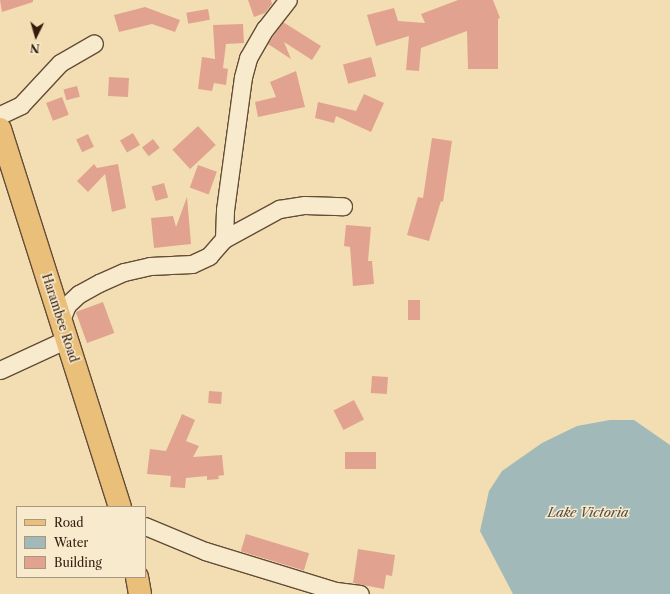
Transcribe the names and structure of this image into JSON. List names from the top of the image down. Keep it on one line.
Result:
{"streets":{"main road":["Harambee Road"]},"water":["Lake Victoria"],"legend":["Road","Water","Building"],"north":"bottom"}
